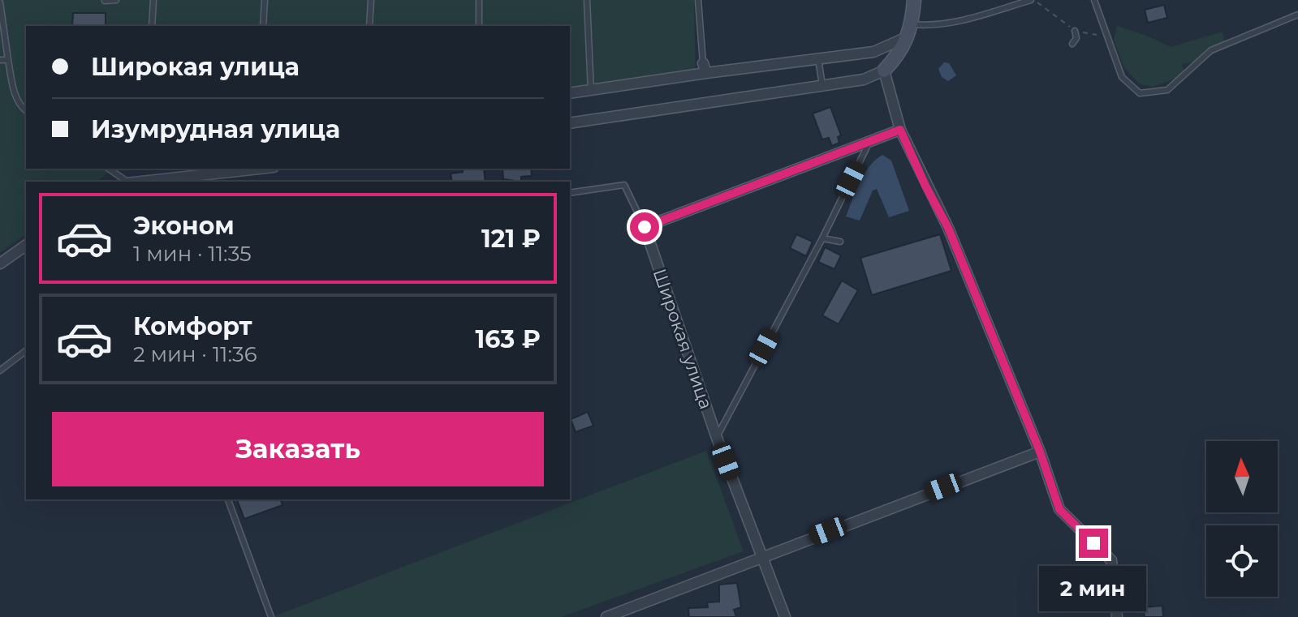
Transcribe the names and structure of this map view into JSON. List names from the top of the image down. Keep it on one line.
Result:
{"streets":{"street":["Широкая улица"]},"north":"top","page":{"banner":["Широкая улица","Изумрудная улица"],"list":[{"name":"Эконом","note":"1 мин · 11:35","value":"121 ₽"},{"name":"Комфорт","note":"2 мин · 11:36","value":"163 ₽"}],"buttons":"Заказать","bubble":"2 мин"}}
